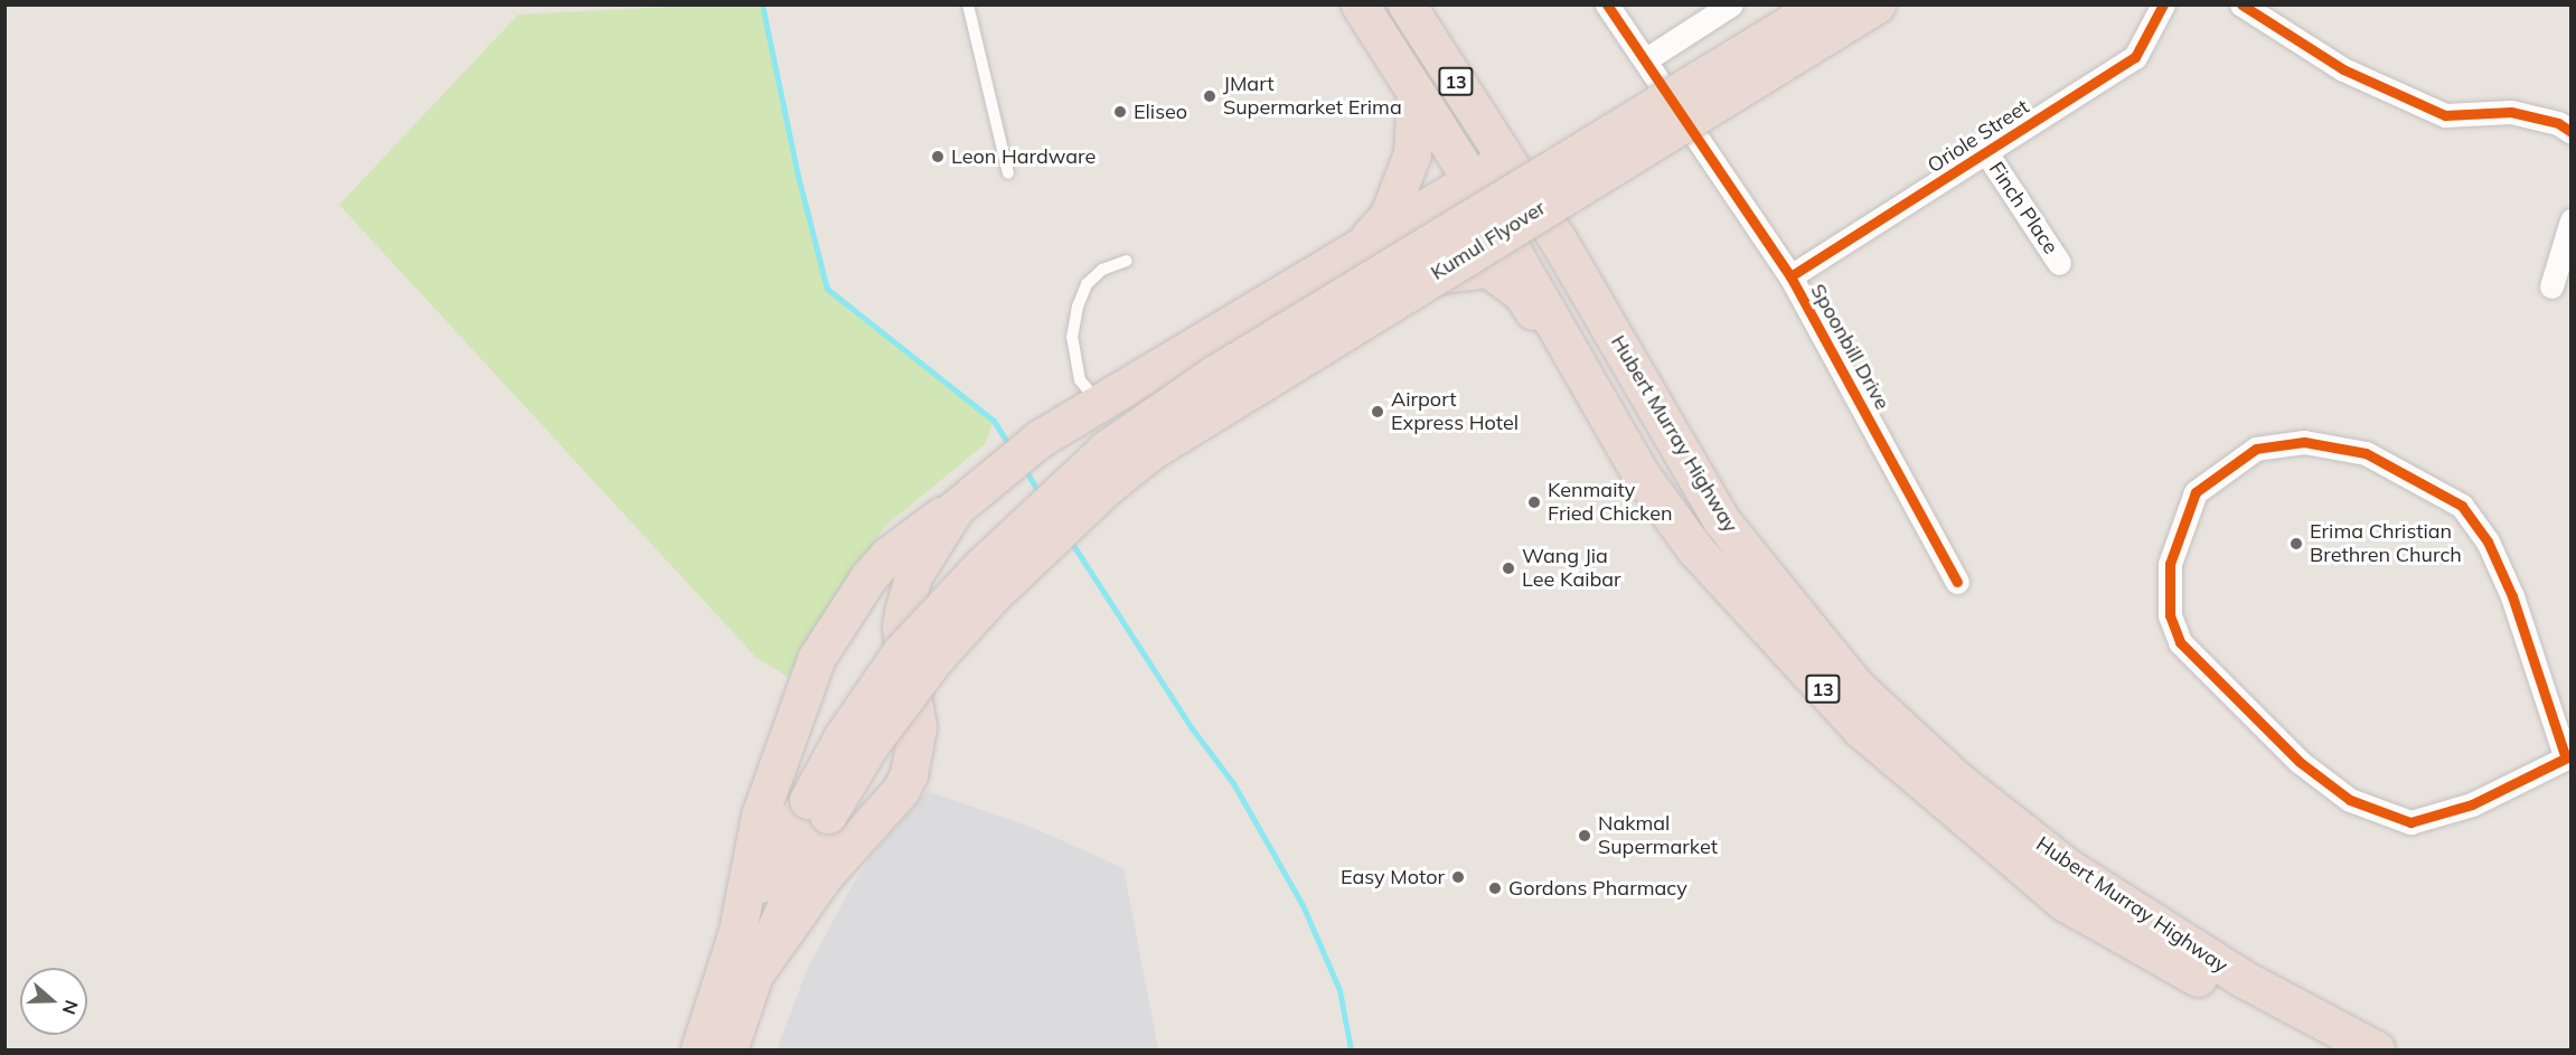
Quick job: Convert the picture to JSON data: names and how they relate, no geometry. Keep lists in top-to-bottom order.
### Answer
{
  "streets": {
    "highway": ["13", "Kumul Flyover", "Hubert Murray Highway"],
    "street": ["Oriole Street", "Finch Place", "Spoonbill Drive"]
  },
  "crossings": [
    ["Oriole Street", "Finch Place"],
    ["Oriole Street", "Spoonbill Drive"]
  ],
  "places": [
    "JMart Supermarket Erima",
    "Eliseo",
    "Leon Hardware",
    "Airport Express Hotel",
    "Kenmaity Fried Chicken",
    "Erima Christian Brethren Church",
    "Wang Jia Lee Kaibar",
    "Nakmal Supermarket",
    "Easy Motor",
    "Gordons Pharmacy"
  ],
  "north": "right"
}
